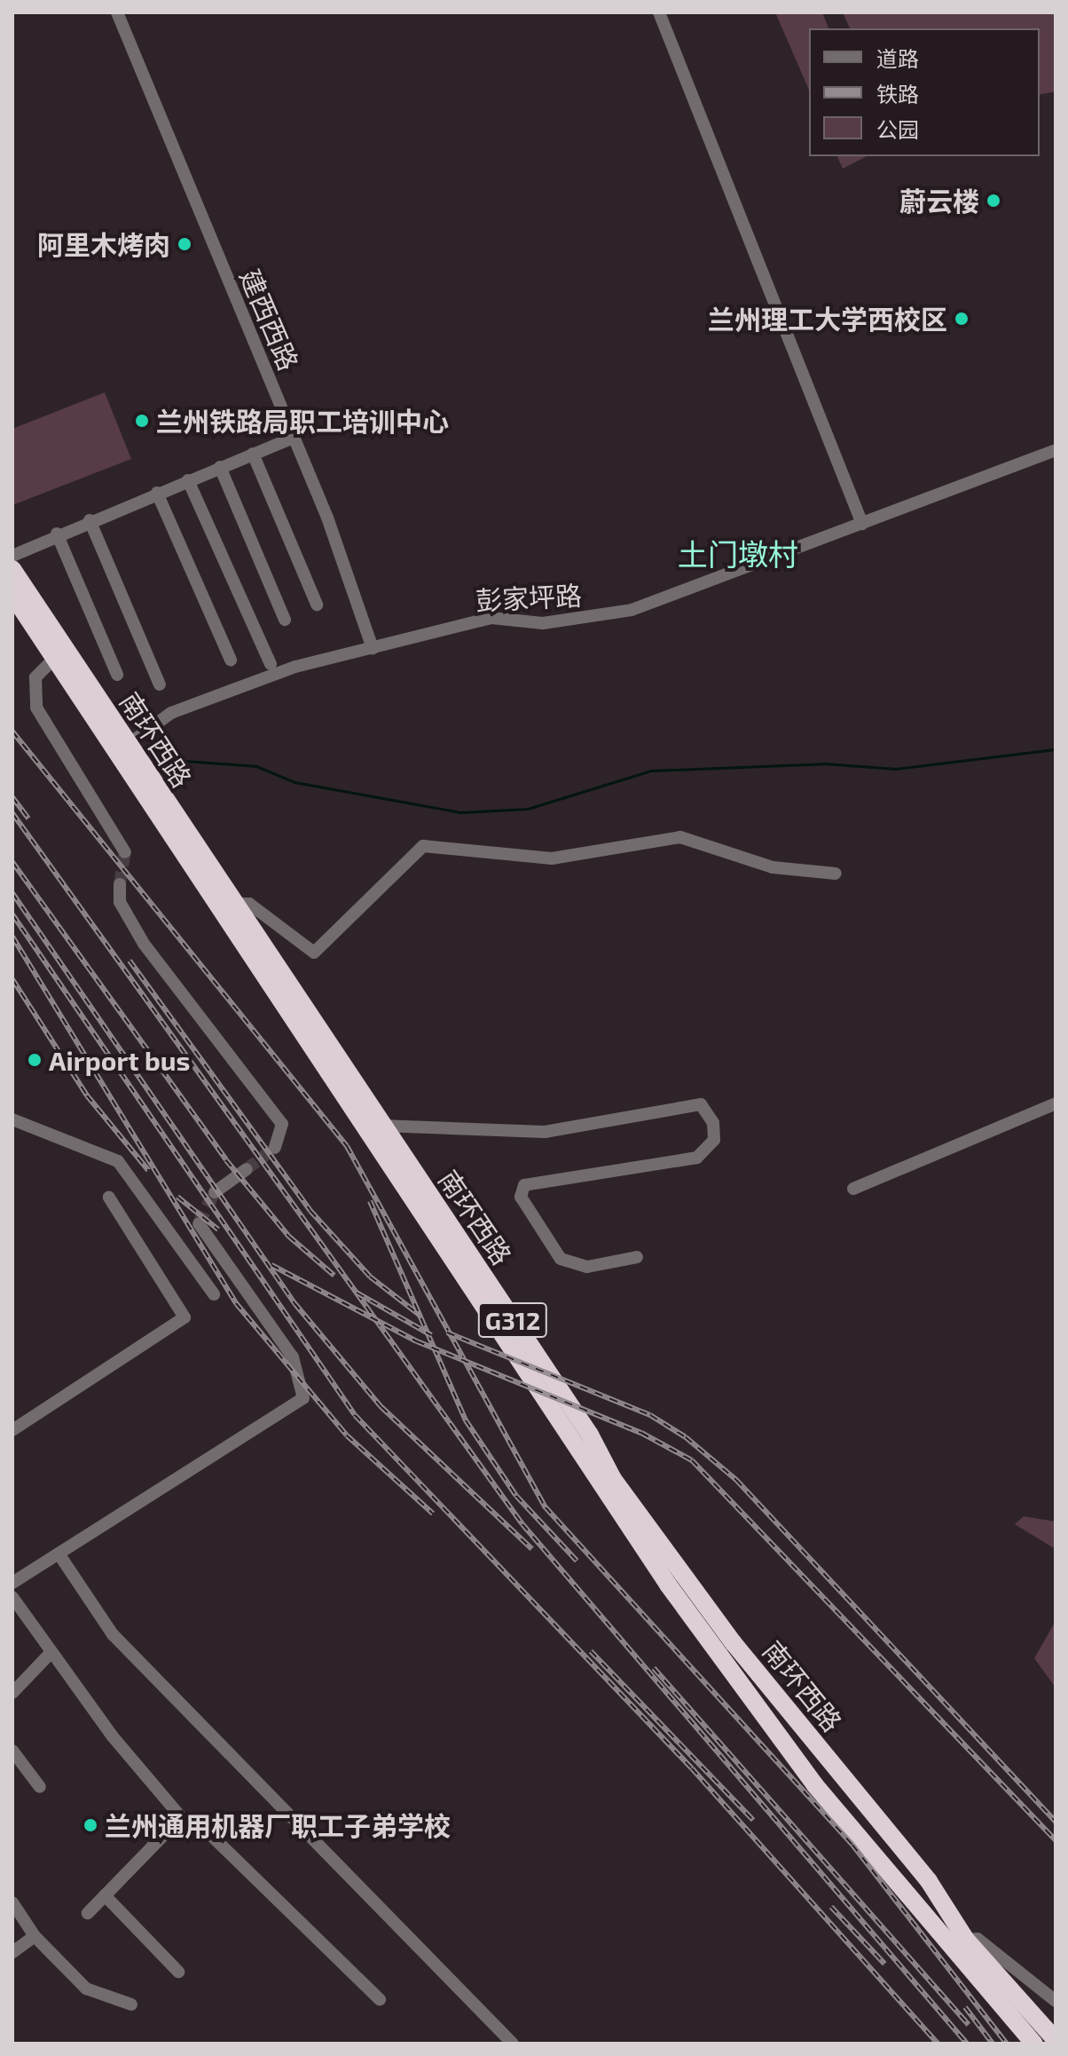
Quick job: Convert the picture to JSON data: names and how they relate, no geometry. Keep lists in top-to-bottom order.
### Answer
{
  "streets": {
    "highway": ["南环西路", "G312"],
    "street": ["建西西路", "彭家坪路"]
  },
  "crossings": [
    ["建西西路", "彭家坪路"],
    ["彭家坪路", "南环西路"]
  ],
  "districts": ["土门墩村"],
  "places": [
    "蔚云楼",
    "阿里木烤肉",
    "兰州理工大学西校区",
    "兰州铁路局职工培训中心",
    "Airport bus",
    "兰州通用机器厂职工子弟学校"
  ],
  "legend": ["道路", "铁路", "公园"]
}
